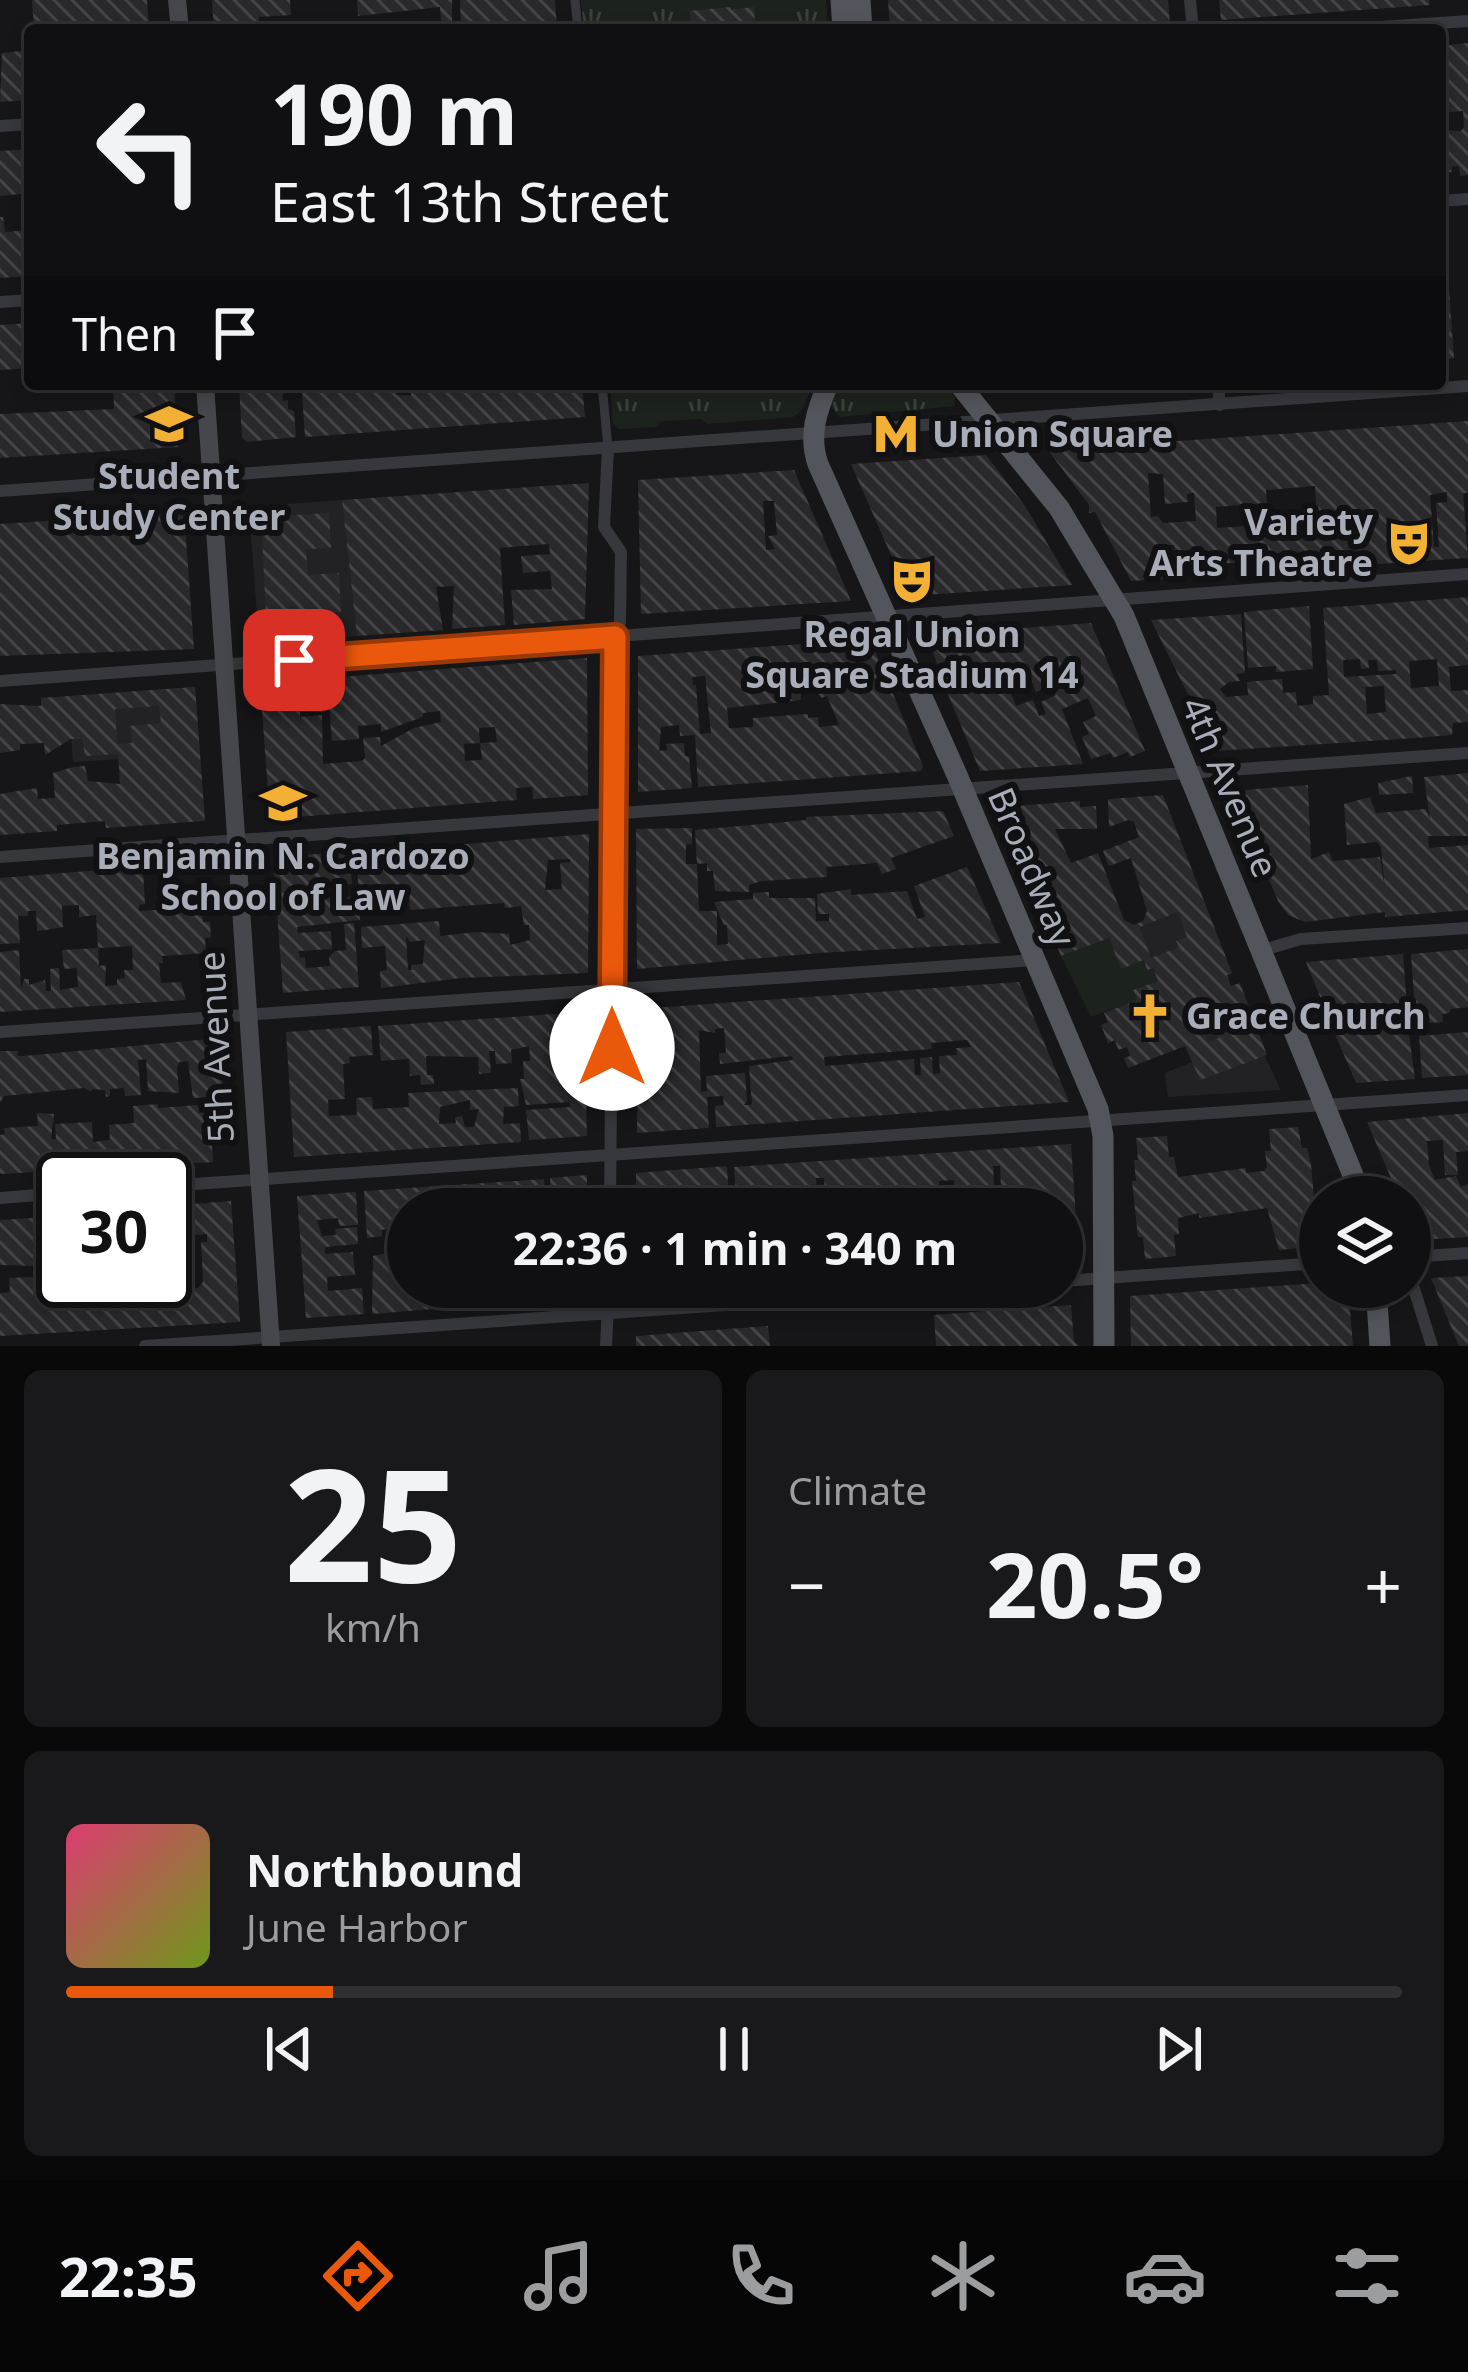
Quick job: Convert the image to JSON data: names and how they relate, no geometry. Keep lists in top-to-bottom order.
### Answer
{
  "streets": {
    "main road": ["4th Avenue", "Broadway", "5th Avenue"]
  },
  "places": {
    "school or university": ["Student Study Center", "Benjamin N. Cardozo School of Law"],
    "metro station": ["Union Square"],
    "theatre": ["Variety Arts Theatre", "Regal Union Square Stadium 14"],
    "church": ["Grace Church"]
  },
  "page": {
    "turn": ["190 m", "East 13th Street"],
    "then": "Then",
    "limit": "30",
    "trip": "22:36 · 1 min · 340 m",
    "tile": [
      ["25", "km/h"],
      "Climate"
    ],
    "heat": ["−", "20.5°", "+"],
    "song": ["Northbound", "June Harbor"],
    "tabs": "22:35"
  }
}
